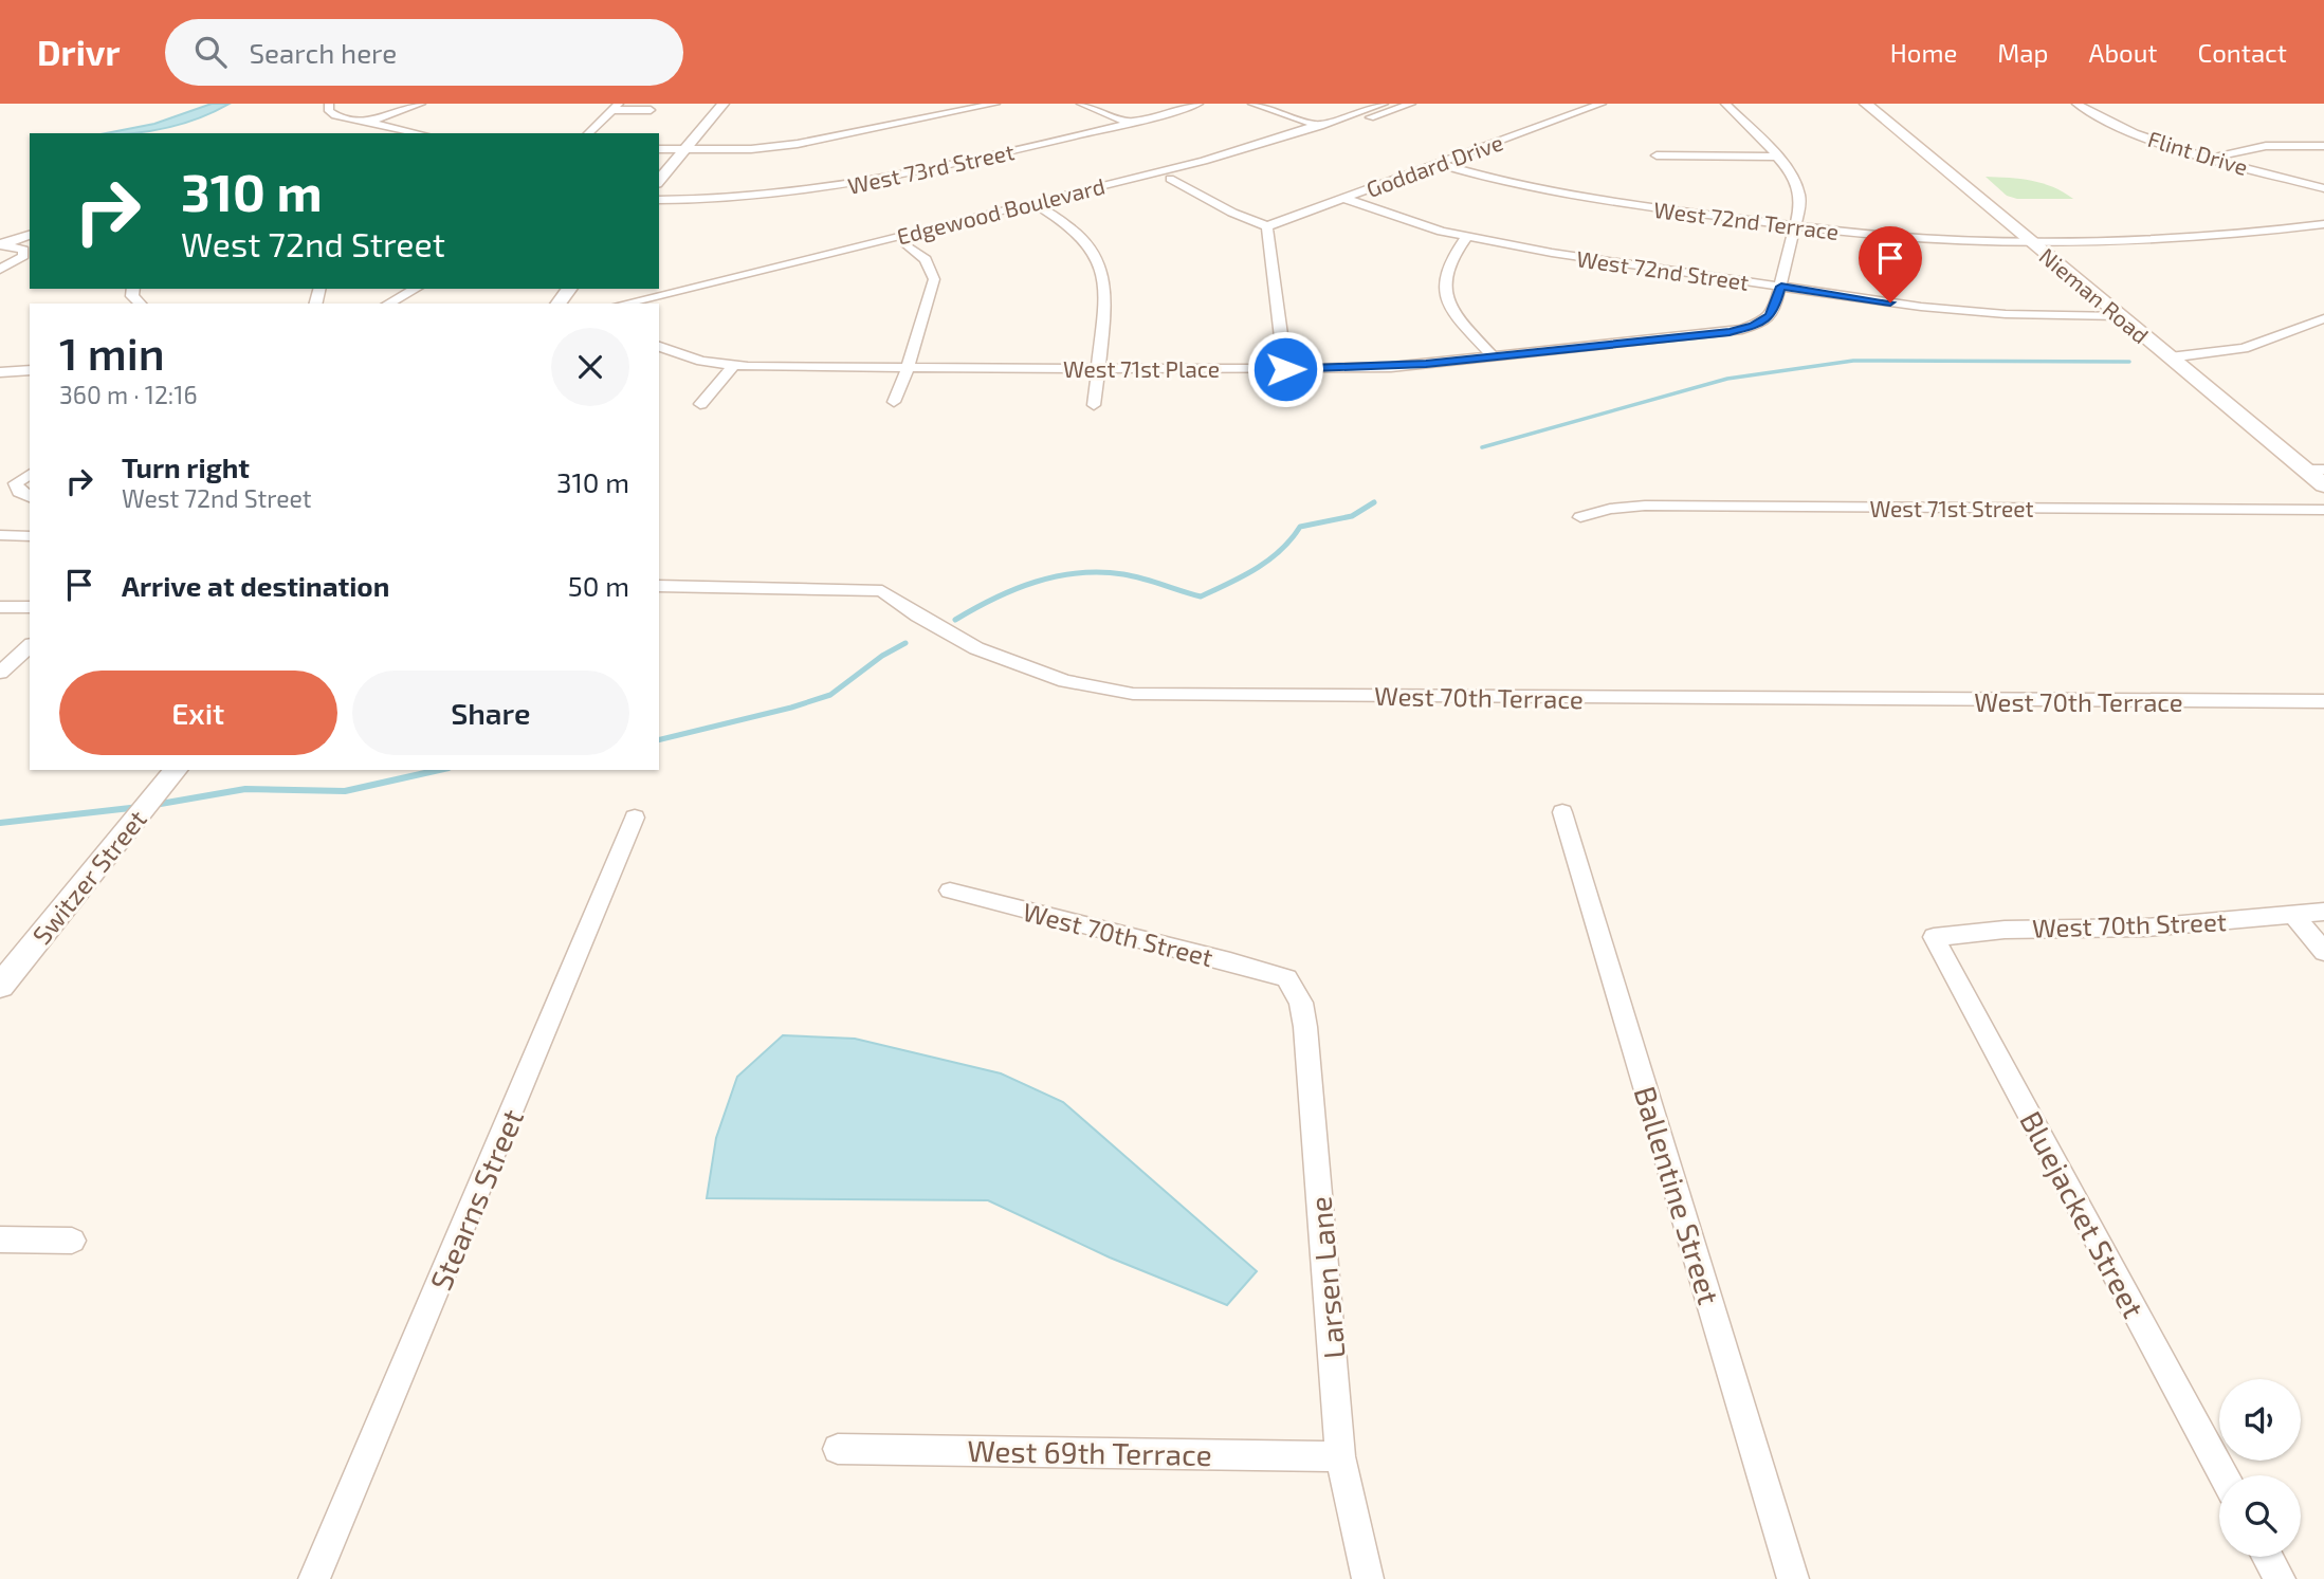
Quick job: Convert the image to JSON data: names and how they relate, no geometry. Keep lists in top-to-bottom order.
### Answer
{
  "streets": {
    "main road": ["Nieman Road"],
    "street": [
      "Flint Drive",
      "Goddard Drive",
      "West 73rd Street",
      "Edgewood Boulevard",
      "West 72nd Terrace",
      "West 72nd Street",
      "West 71st Place",
      "West 71st Street",
      "West 70th Terrace",
      "Switzer Street",
      "West 70th Street",
      "Ballentine Street",
      "Stearns Street",
      "Bluejacket Street",
      "Larsen Lane",
      "West 69th Terrace"
    ]
  },
  "crossings": [
    ["Goddard Drive", "West 72nd Terrace"],
    ["Goddard Drive", "West 72nd Street"],
    ["West 72nd Terrace", "Nieman Road"],
    ["West 72nd Terrace", "West 71st Place"],
    ["West 72nd Street", "Nieman Road"],
    ["West 72nd Street", "West 71st Place"],
    ["West 70th Street", "Bluejacket Street"],
    ["West 70th Street", "Larsen Lane"],
    ["Larsen Lane", "West 69th Terrace"]
  ],
  "page": {
    "header": "Drivr",
    "search": "Search here",
    "nav": [
      "Home",
      "Map",
      "About",
      "Contact"
    ],
    "turn": ["310 m", "West 72nd Street"],
    "heading": ["1 min", "360 m · 12:16"],
    "list": [
      {
        "name": "Turn right",
        "note": "West 72nd Street",
        "value": "310 m"
      },
      {
        "name": "Arrive at destination",
        "value": "50 m"
      }
    ],
    "buttons": ["Exit", "Share"]
  }
}
